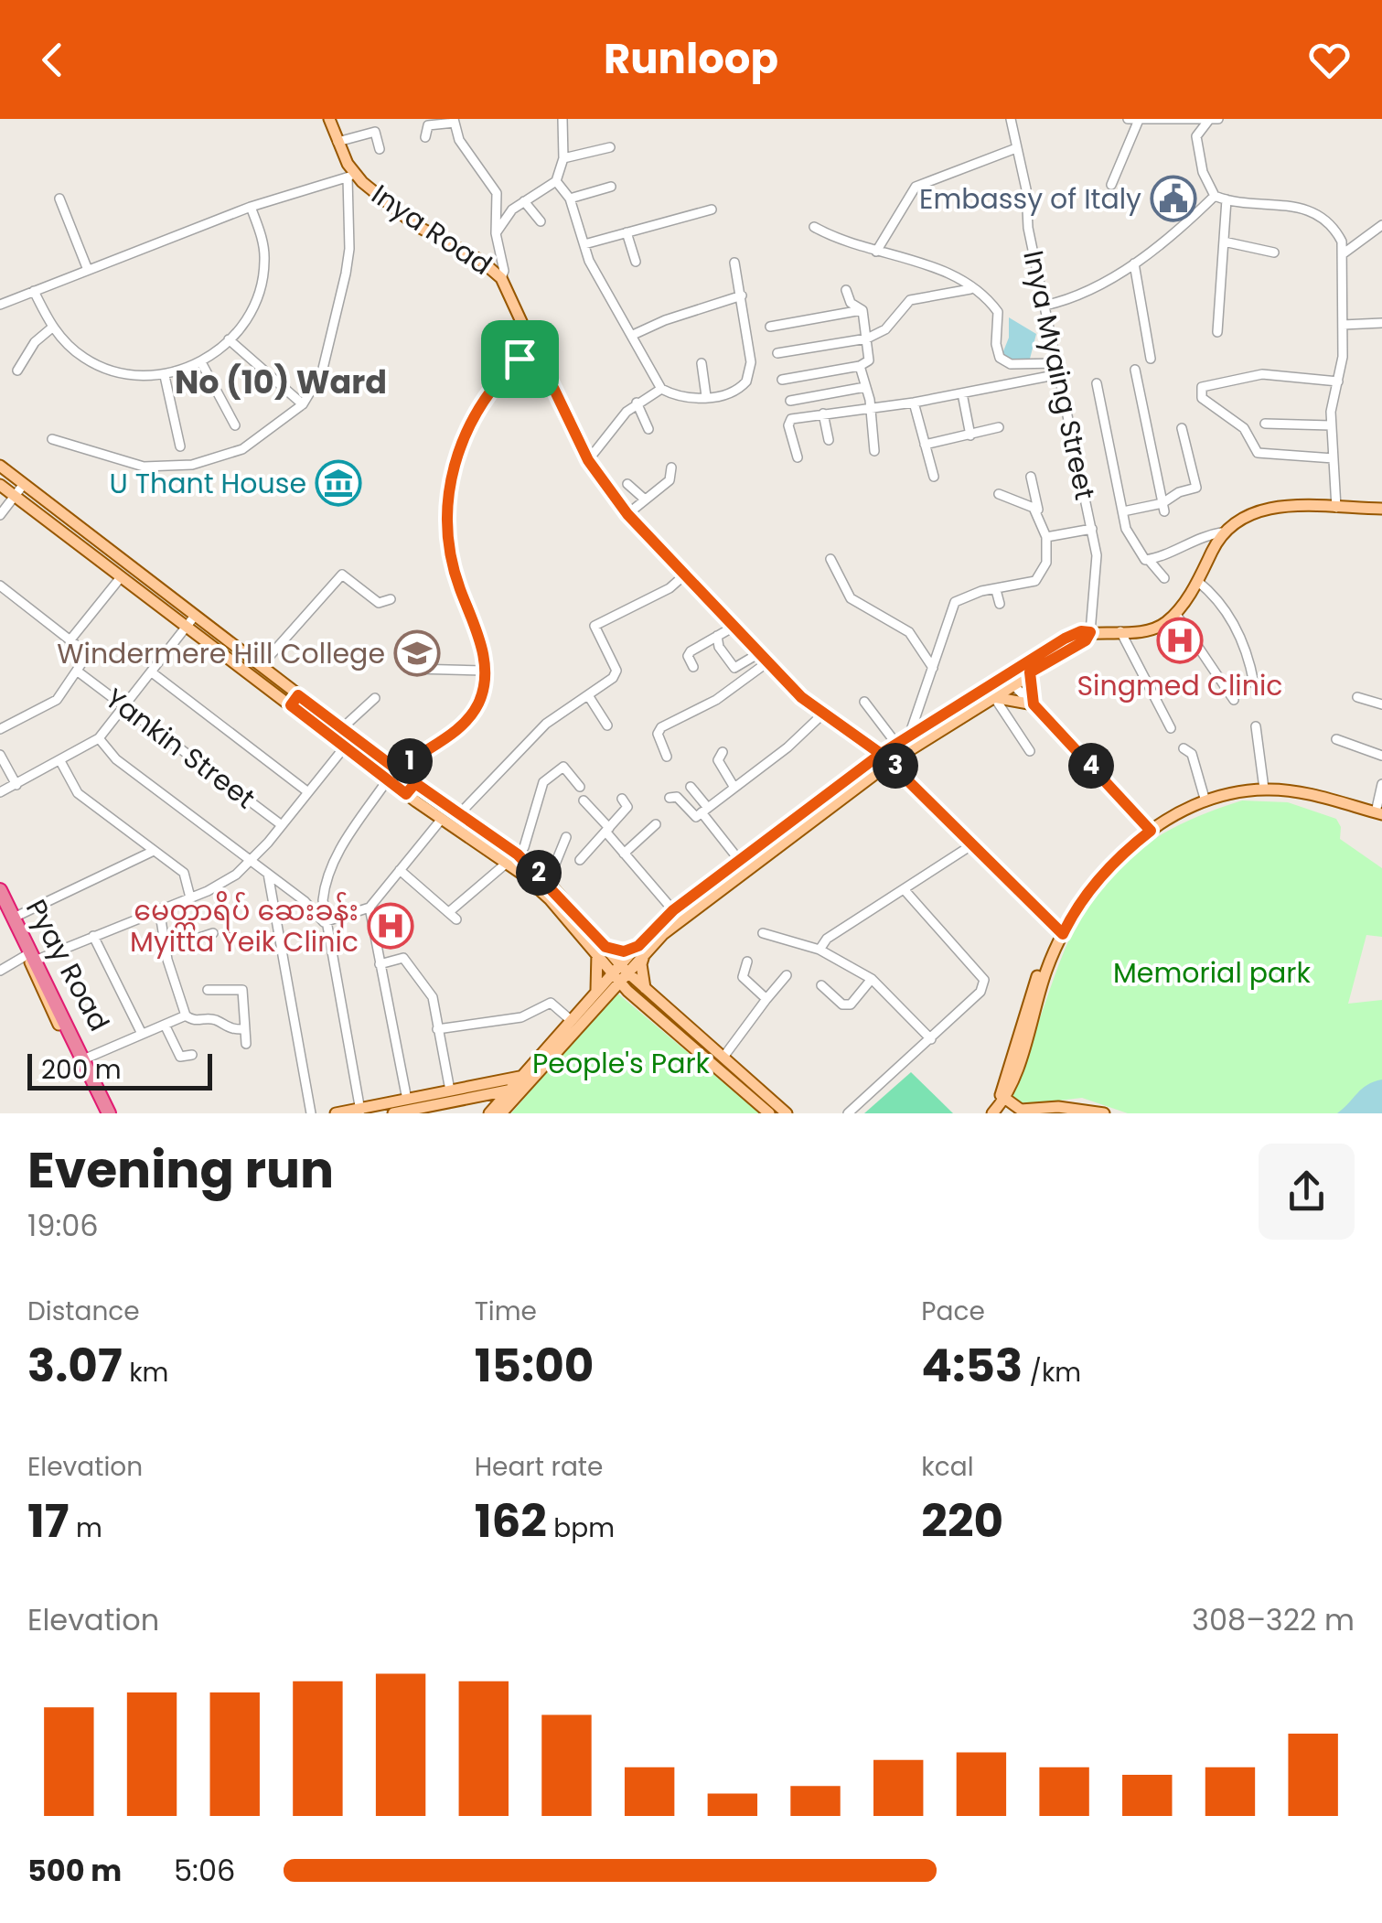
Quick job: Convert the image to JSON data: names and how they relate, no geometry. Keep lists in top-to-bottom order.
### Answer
{
  "streets": {
    "highway": ["Pyay Road"],
    "main road": ["Inya Road"],
    "street": ["Inya Myaing Street", "Yankin Street"]
  },
  "districts": ["No (10) Ward"],
  "parks": ["Memorial park", "People's Park"],
  "places": {
    "public building": ["Embassy of Italy"],
    "museum": ["U Thant House"],
    "hospital": ["Singmed Clinic", "မေတ္တာရိပ် ဆေးခန်း Myitta Yeik Clinic"],
    "school or university": ["Windermere Hill College"]
  },
  "scale_bar": "200 m",
  "page": {
    "header": "Runloop",
    "pins": [
      "1",
      "3",
      "4",
      "2"
    ],
    "scale": "200 m",
    "heading": ["Evening run", "19:06"],
    "stats": [
      ["Distance", "3.07 km"],
      ["Time", "15:00"],
      ["Pace", "4:53 /km"],
      ["Elevation", "17 m"],
      ["Heart rate", "162 bpm"],
      ["kcal", "220"]
    ],
    "chart": ["Elevation", "308–322 m"],
    "list": [
      {
        "name": "500 m",
        "note": "5:06"
      }
    ]
  }
}
